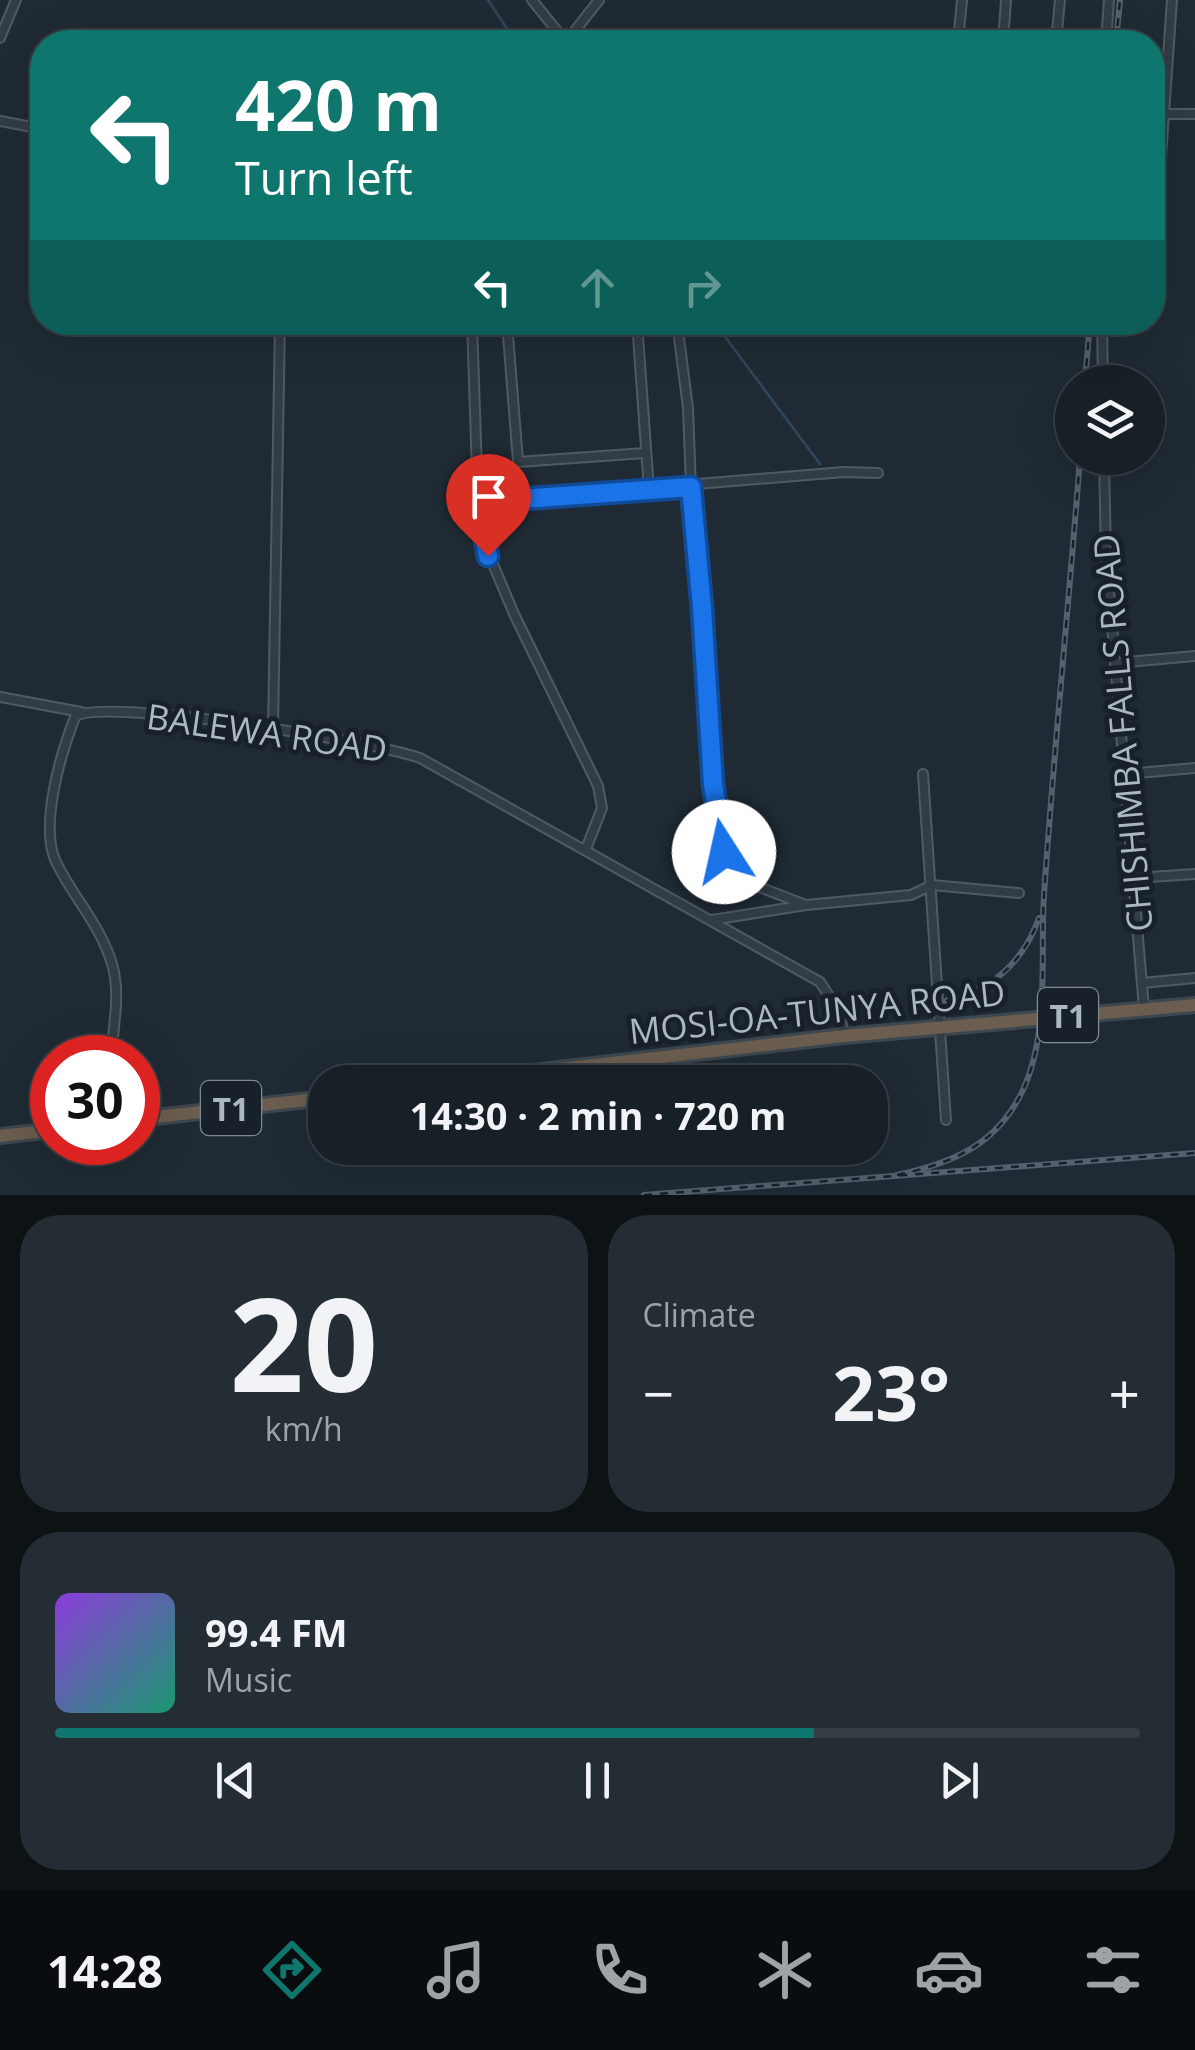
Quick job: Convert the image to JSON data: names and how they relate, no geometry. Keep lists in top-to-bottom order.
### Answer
{
  "streets": {
    "highway": ["MOSI-OA-TUNYA ROAD", "T1"],
    "street": ["BALEWA ROAD", "CHISHIMBA FALLS ROAD"]
  },
  "crossings": [
    ["BALEWA ROAD", "MOSI-OA-TUNYA ROAD"],
    ["CHISHIMBA FALLS ROAD", "MOSI-OA-TUNYA ROAD"]
  ],
  "page": {
    "turn": ["420 m", "Turn left"],
    "limit": "30",
    "trip": "14:30 · 2 min · 720 m",
    "tile": [
      ["20", "km/h"],
      "Climate"
    ],
    "heat": ["−", "23°", "+"],
    "song": ["99.4 FM", "Music"],
    "tabs": "14:28"
  }
}
